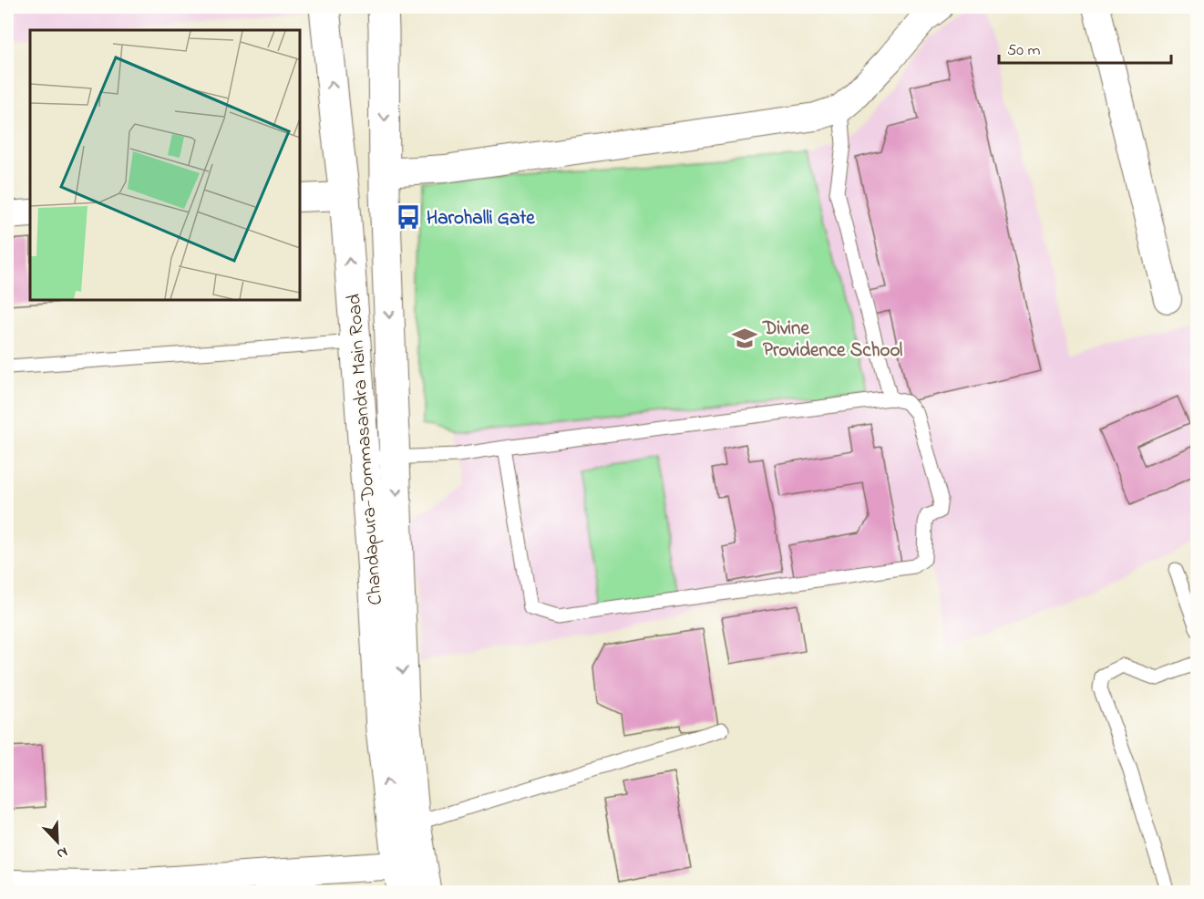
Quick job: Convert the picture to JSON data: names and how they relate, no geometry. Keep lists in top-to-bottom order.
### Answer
{
  "streets": {
    "main road": ["Chandapura-Dommasandra Main Road"]
  },
  "places": {
    "bus stop": ["Harohalli Gate"],
    "school or university": ["Divine Providence School"]
  },
  "scale_bar": "50 m",
  "north": "bottom right"
}
